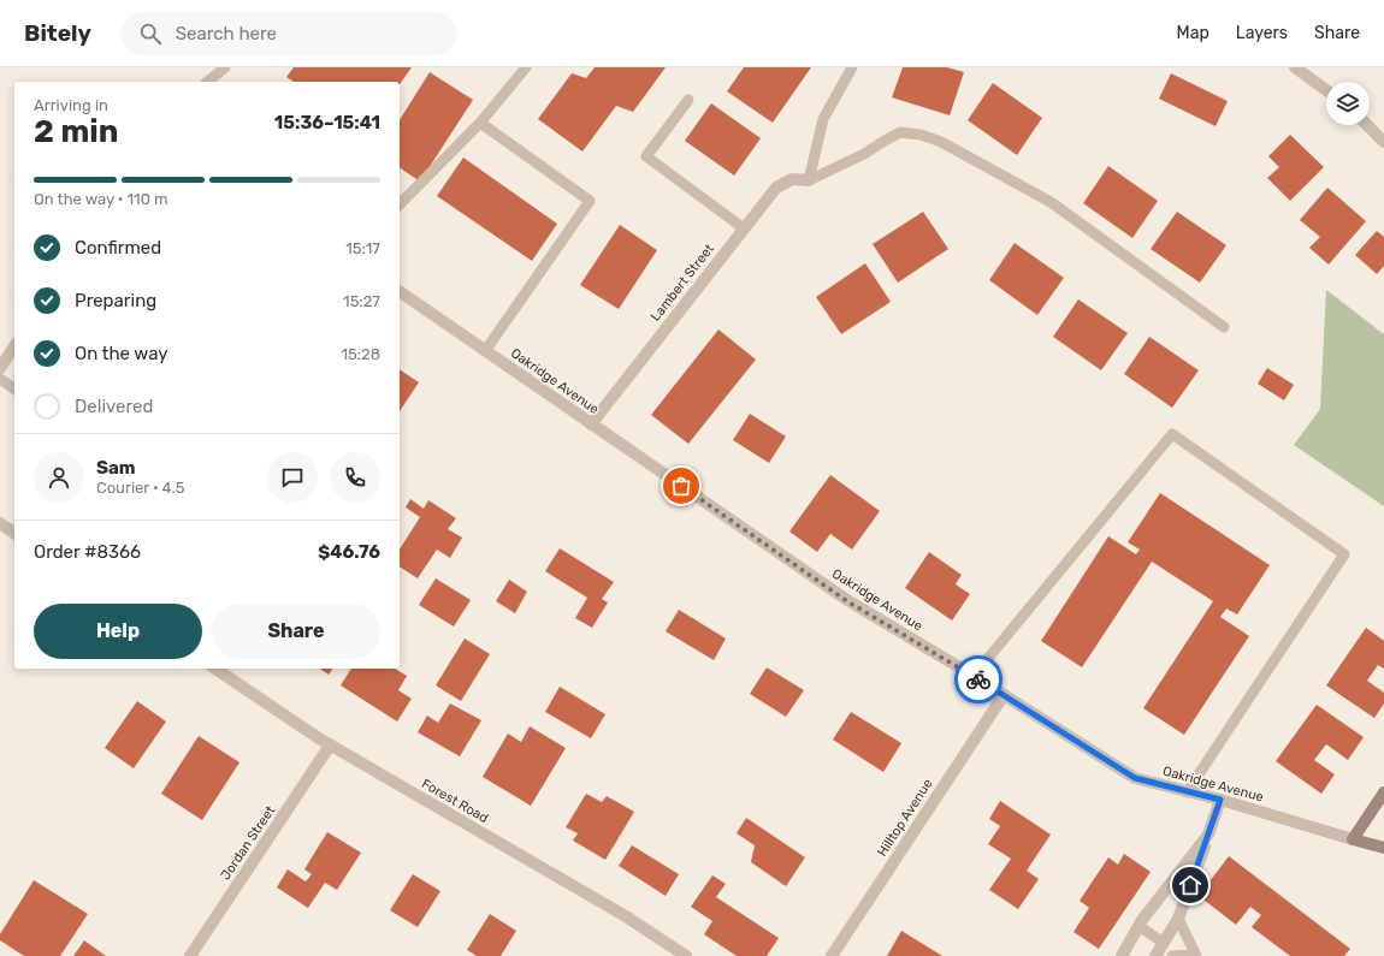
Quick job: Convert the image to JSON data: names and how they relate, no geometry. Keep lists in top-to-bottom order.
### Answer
{
  "streets": {
    "street": [
      "Lambert Street",
      "Oakridge Avenue",
      "Forest Road",
      "Hilltop Avenue",
      "Jordan Street"
    ]
  },
  "crossings": [
    ["Lambert Street", "Oakridge Avenue"],
    ["Oakridge Avenue", "Hilltop Avenue"],
    ["Forest Road", "Jordan Street"]
  ],
  "page": {
    "header": "Bitely",
    "search": "Search here",
    "nav": ["Map", "Layers", "Share"],
    "heading": ["2 min", "Arriving in", "15:36–15:41"],
    "panel": [
      "Sam",
      "Courier · 4.5",
      "Order #8366",
      "$46.76"
    ],
    "bar": "On the way · 110 m",
    "list": [
      ["Confirmed", "15:17"],
      ["Preparing", "15:27"],
      ["On the way", "15:28"],
      "Delivered"
    ],
    "buttons": ["Help", "Share"]
  }
}
